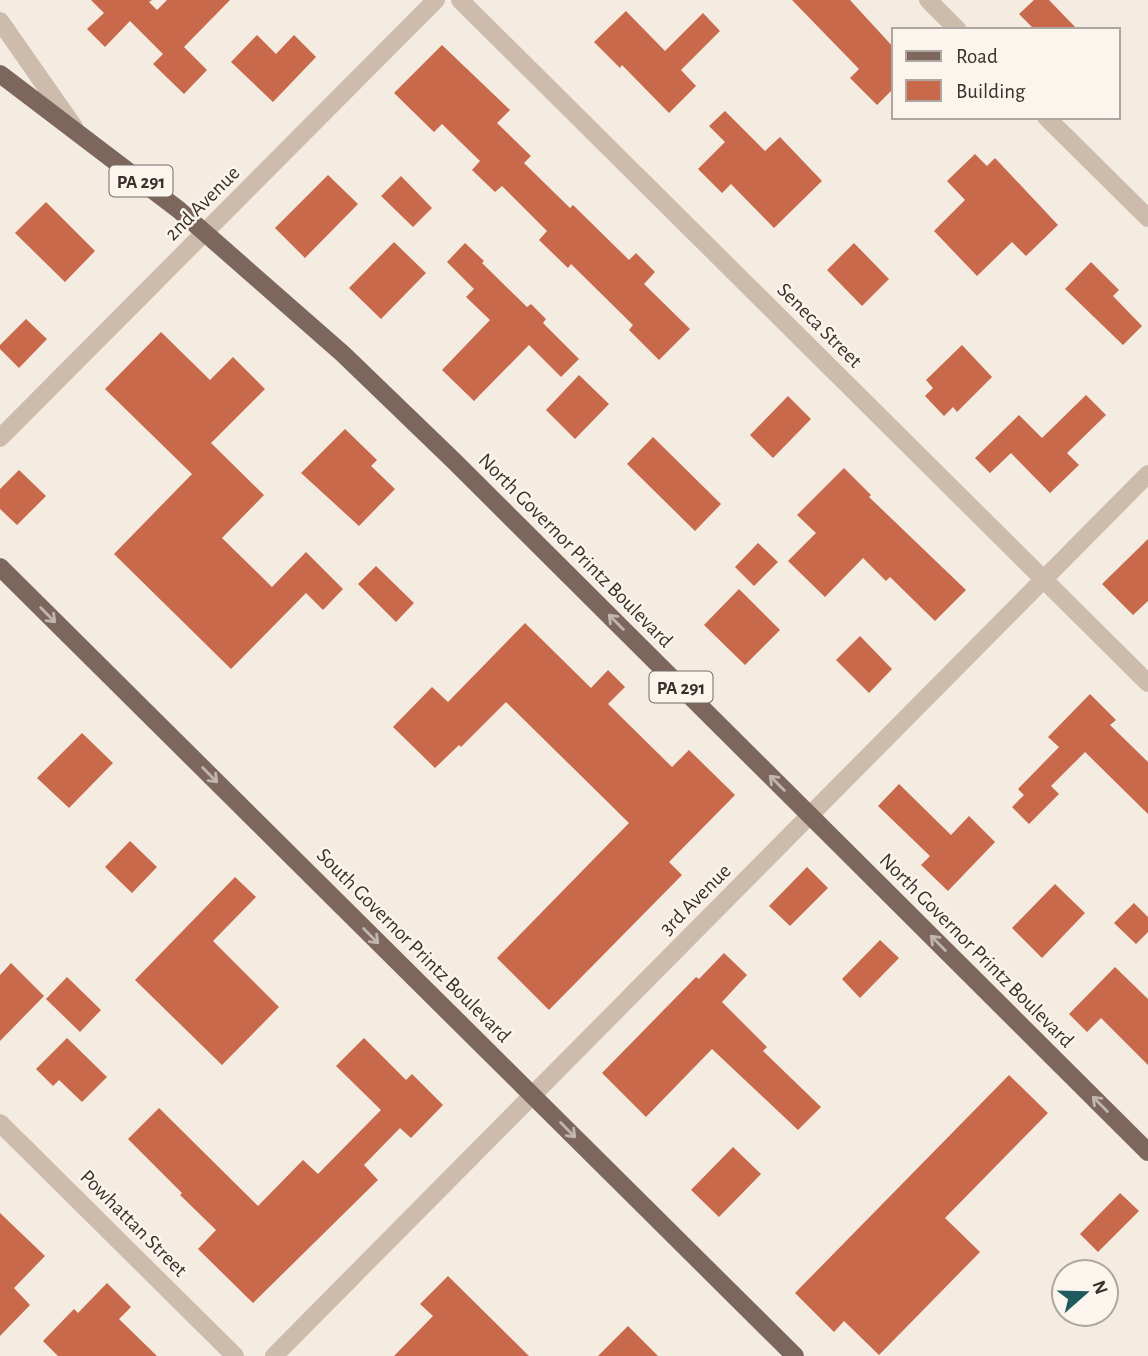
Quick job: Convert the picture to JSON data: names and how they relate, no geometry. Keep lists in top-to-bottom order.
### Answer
{
  "streets": {
    "main road": ["PA 291", "North Governor Printz Boulevard", "South Governor Printz Boulevard"],
    "street": [
      "2nd Avenue",
      "Seneca Street",
      "3rd Avenue",
      "Powhattan Street"
    ]
  },
  "crossings": [
    ["2nd Avenue", "North Governor Printz Boulevard"],
    ["Seneca Street", "3rd Avenue"],
    ["North Governor Printz Boulevard", "3rd Avenue"],
    ["3rd Avenue", "South Governor Printz Boulevard"]
  ],
  "one_way": ["North Governor Printz Boulevard", "South Governor Printz Boulevard"],
  "legend": ["Road", "Building"],
  "north": "right"
}
